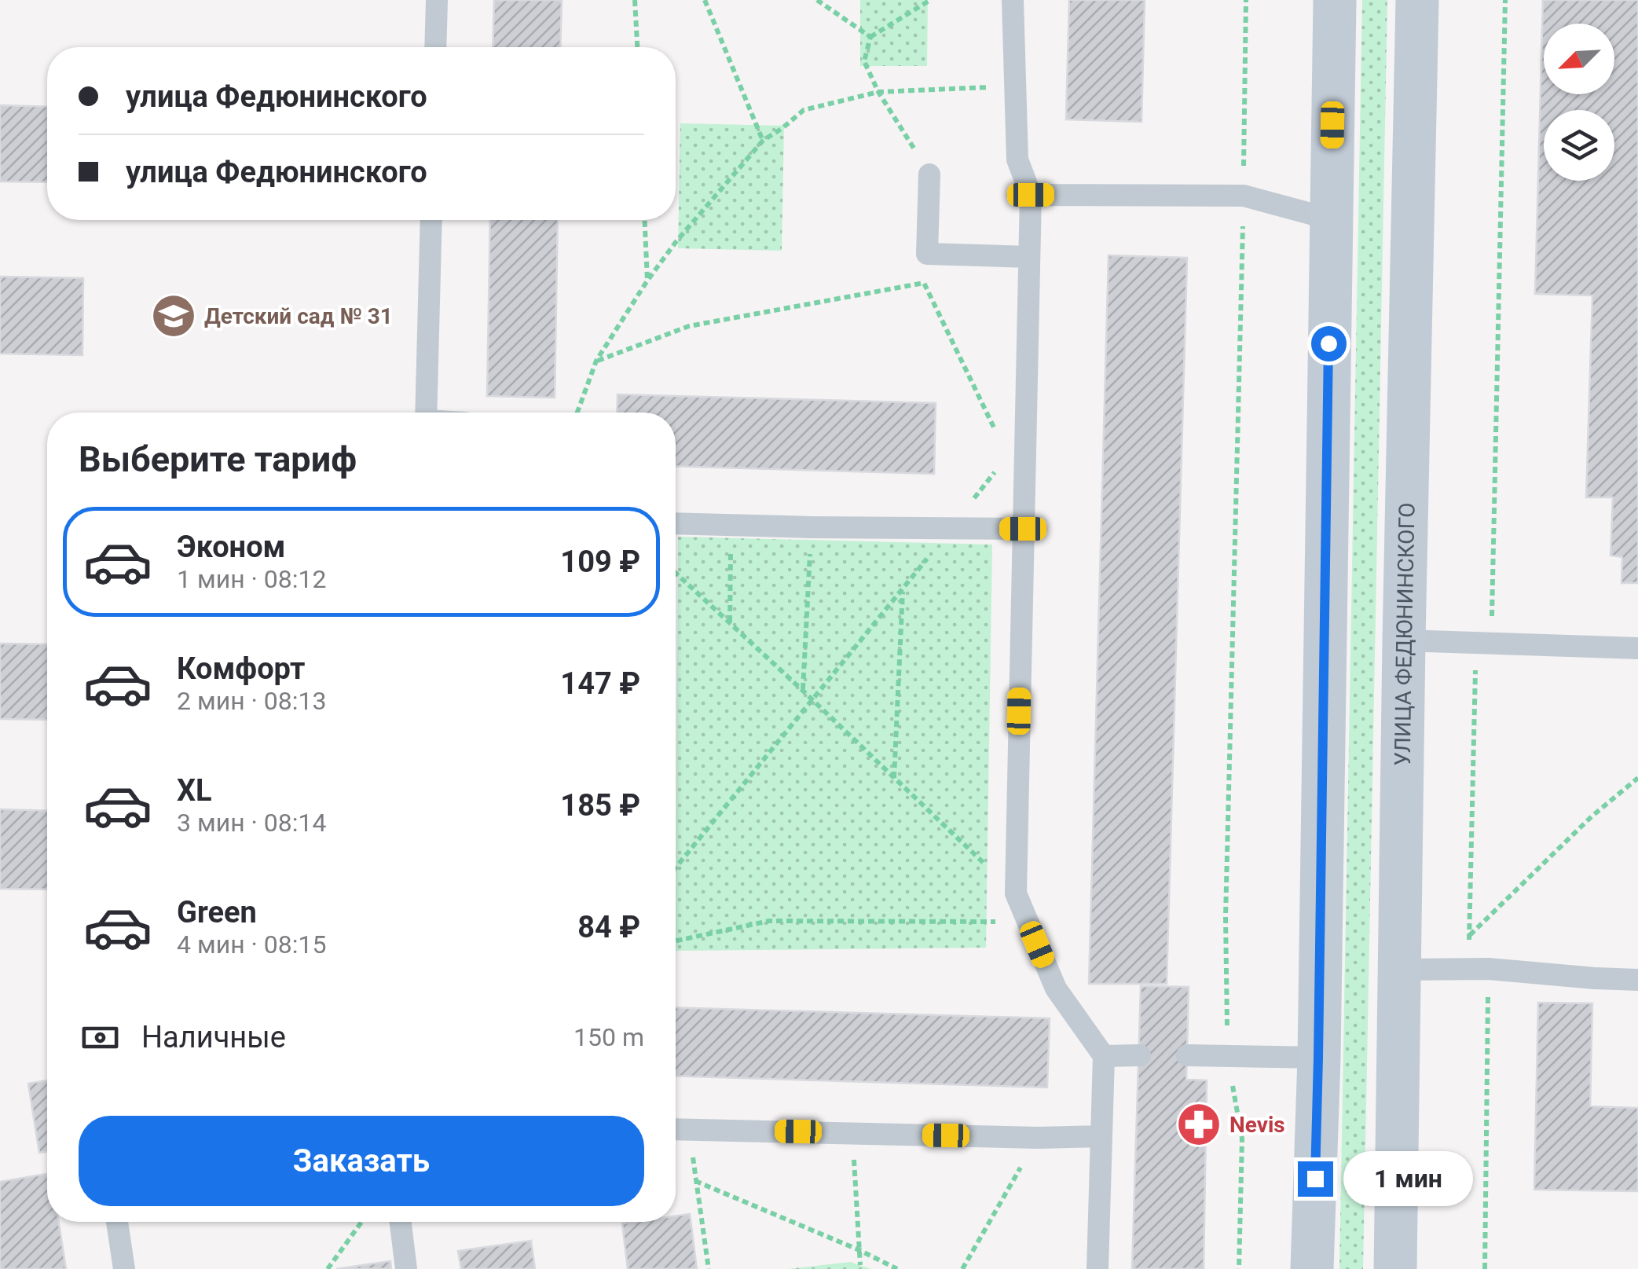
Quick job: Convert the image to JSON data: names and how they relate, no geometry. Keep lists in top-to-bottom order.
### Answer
{
  "streets": {
    "main road": ["УЛИЦА ФЕДЮНИНСКОГО"]
  },
  "places": {
    "school or university": ["Детский сад № 31"],
    "pharmacy": ["Nevis"]
  },
  "north": "bottom left",
  "page": {
    "banner": ["улица Федюнинского", "улица Федюнинского"],
    "heading": "Выберите тариф",
    "list": [
      {
        "name": "Эконом",
        "note": "1 мин · 08:12",
        "value": "109 ₽"
      },
      {
        "name": "Комфорт",
        "note": "2 мин · 08:13",
        "value": "147 ₽"
      },
      {
        "name": "XL",
        "note": "3 мин · 08:14",
        "value": "185 ₽"
      },
      {
        "name": "Green",
        "note": "4 мин · 08:15",
        "value": "84 ₽"
      }
    ],
    "pay": ["Наличные", "150 m"],
    "buttons": "Заказать",
    "bubble": "1 мин"
  }
}
